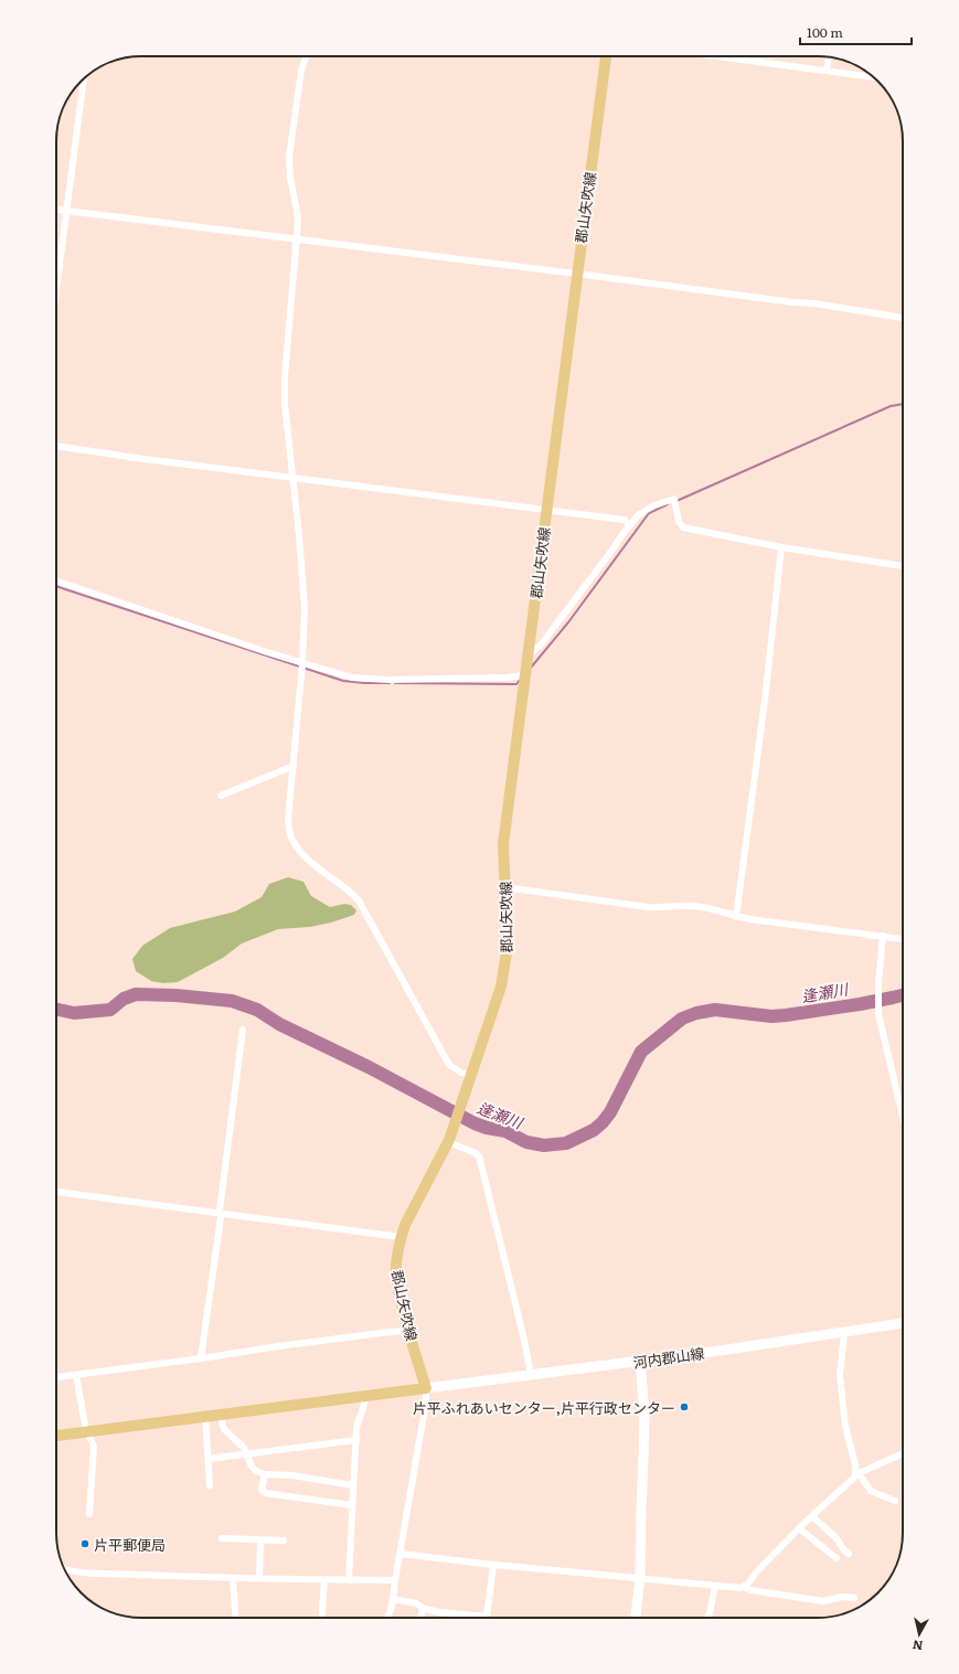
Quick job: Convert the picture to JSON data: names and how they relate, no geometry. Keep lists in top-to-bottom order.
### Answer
{
  "streets": {
    "main road": ["郡山矢吹線", "河内郡山線"]
  },
  "crossings": [
    ["郡山矢吹線", "河内郡山線"]
  ],
  "water": ["逢瀬川"],
  "places": ["片平ふれあいセンター,片平行政センター", "片平郵便局"],
  "scale_bar": "100 m",
  "north": "bottom"
}
